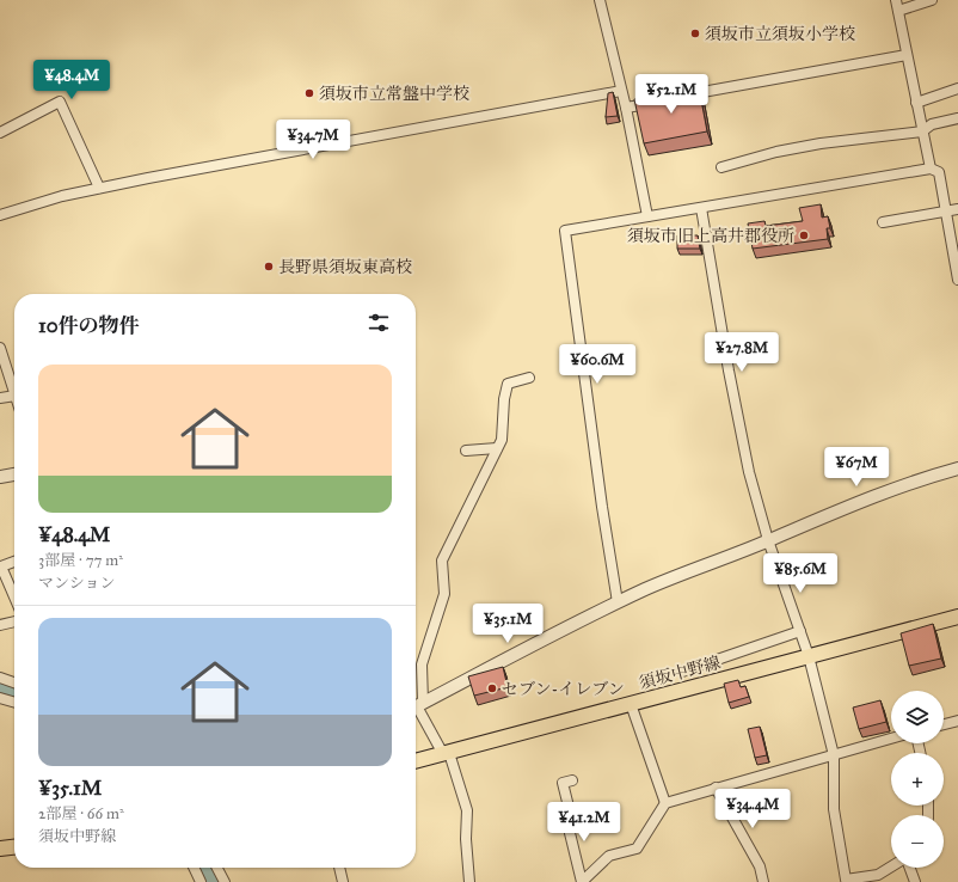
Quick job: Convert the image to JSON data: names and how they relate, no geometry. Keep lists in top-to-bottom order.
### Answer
{
  "streets": {
    "main road": ["須坂中野線"]
  },
  "places": [
    "須坂市立須坂小学校",
    "須坂市立常盤中学校",
    "須坂市旧上高井郡役所",
    "長野県須坂東高校",
    "セブン-イレブン"
  ],
  "page": {
    "price": [
      "¥48.4M",
      "¥52.1M",
      "¥34.7M",
      "¥27.8M",
      "¥60.6M",
      "¥67M",
      "¥85.6M",
      "¥35.1M",
      "¥34.4M",
      "¥41.2M"
    ],
    "heading": "10件の物件",
    "list": [
      {
        "name": "¥48.4M",
        "note": "3部屋 · 77 m² · マンション"
      },
      {
        "name": "¥35.1M",
        "note": "2部屋 · 66 m² · 須坂中野線"
      }
    ],
    "map_buttons": ["+", "−"]
  }
}
